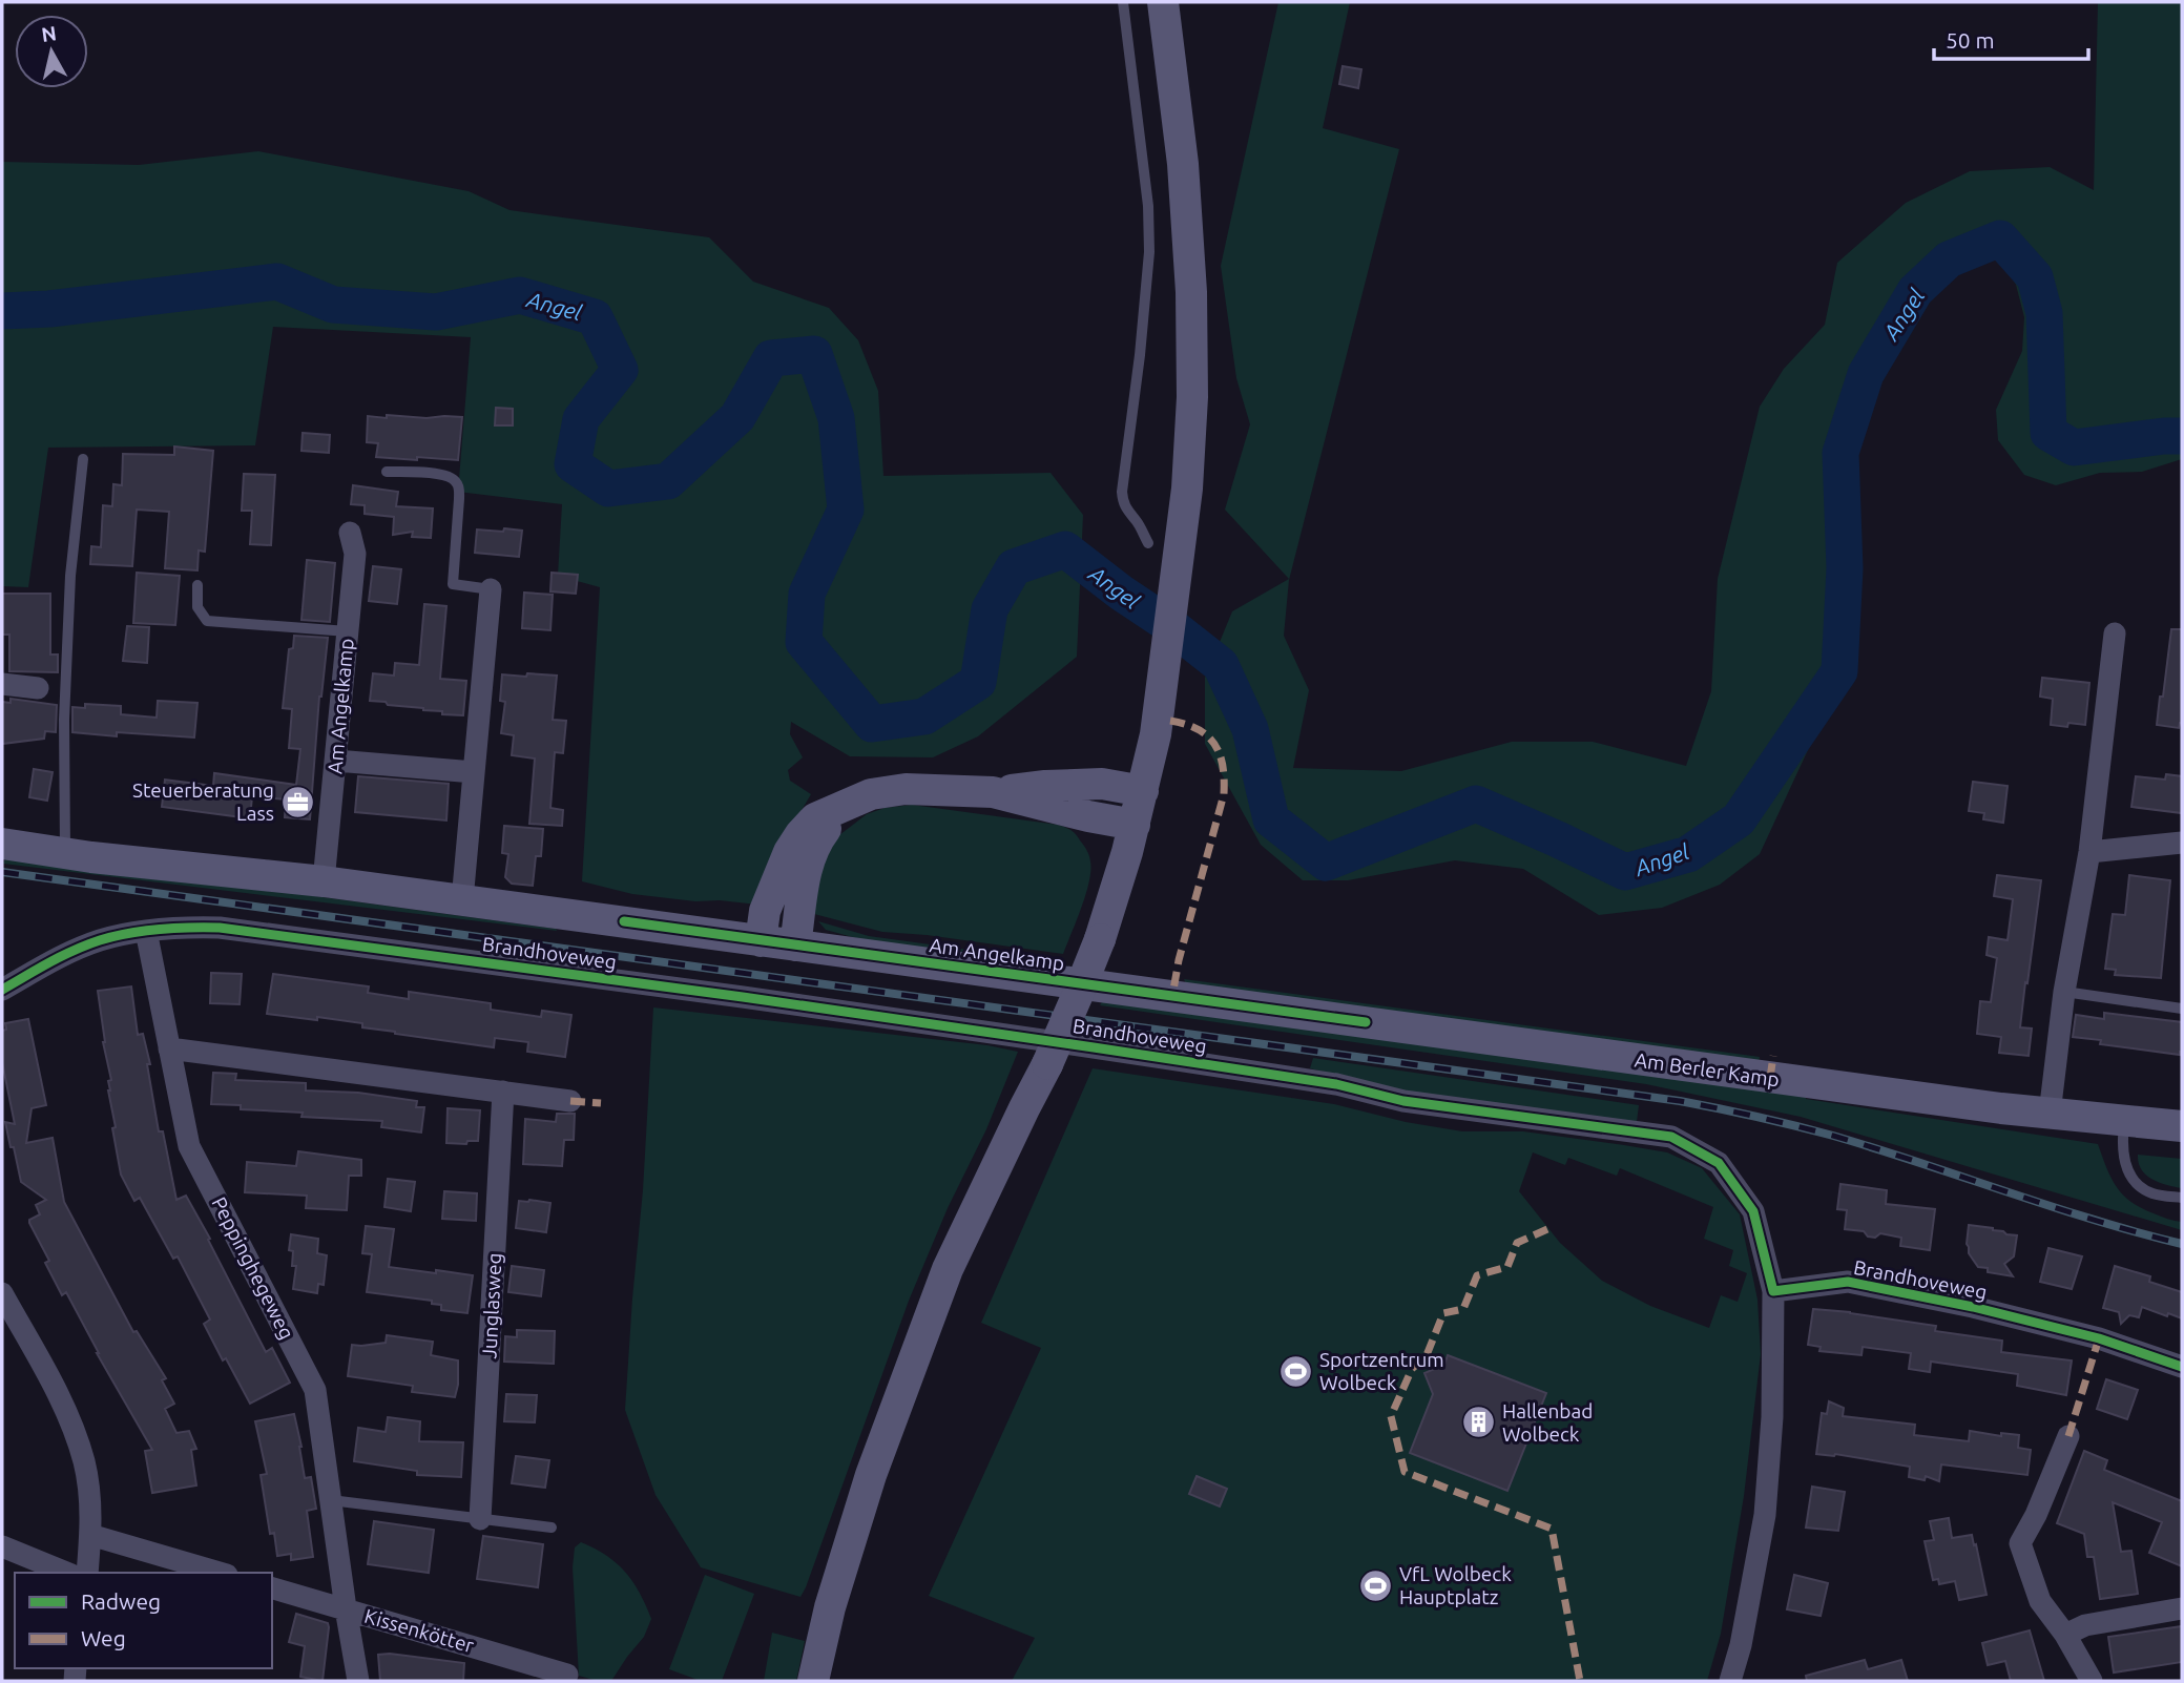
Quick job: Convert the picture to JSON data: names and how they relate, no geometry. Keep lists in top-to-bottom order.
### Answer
{
  "streets": {
    "main road": ["Am Angelkamp", "Am Berler Kamp"],
    "street": [
      "Brandhoveweg",
      "Peppinghegeweg",
      "Junglasweg",
      "Kissenkötter"
    ]
  },
  "crossings": [
    ["Am Angelkamp", "Am Berler Kamp"],
    ["Brandhoveweg", "Peppinghegeweg"],
    ["Peppinghegeweg", "Kissenkötter"]
  ],
  "water": ["Angel"],
  "places": {
    "office": ["Steuerberatung Lass"],
    "sports": ["Sportzentrum Wolbeck", "VfL Wolbeck Hauptplatz"],
    "building": ["Hallenbad Wolbeck"]
  },
  "legend": ["Radweg", "Weg"],
  "scale_bar": "50 m",
  "north": "top"
}
